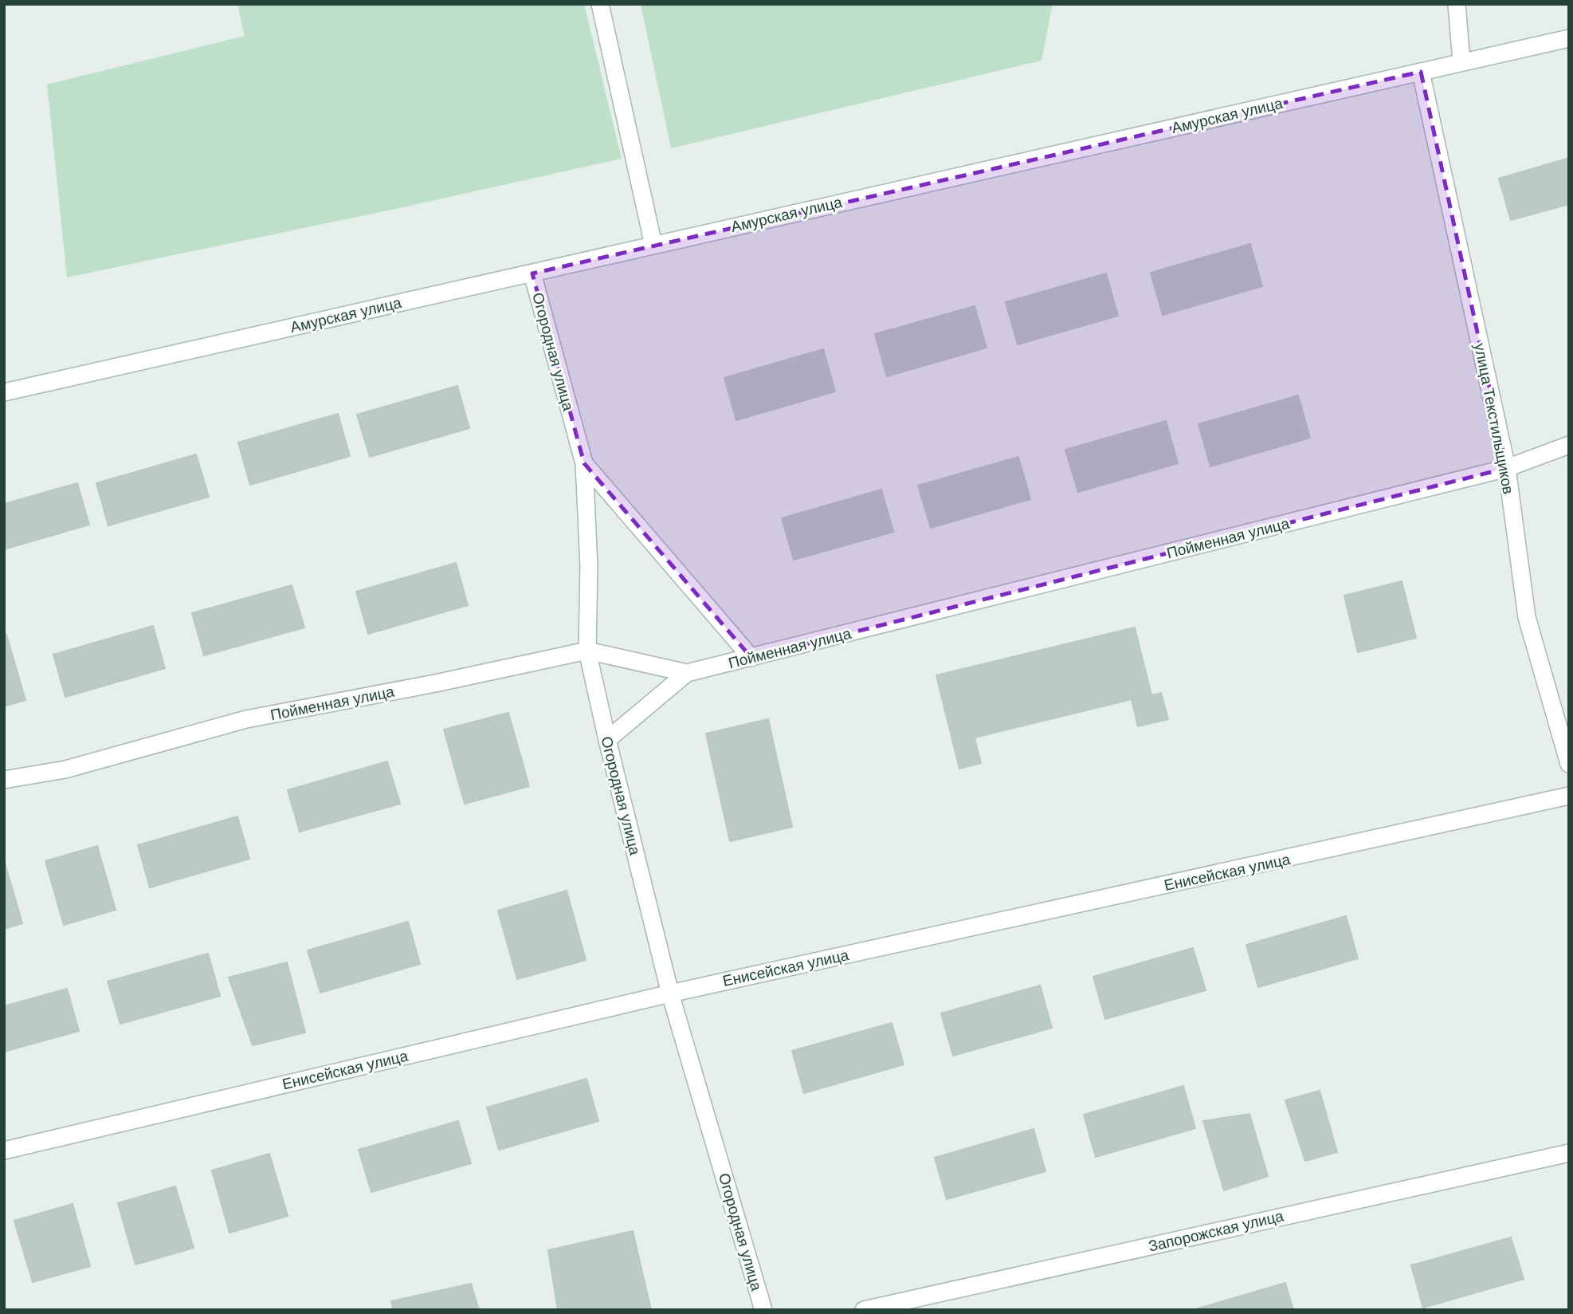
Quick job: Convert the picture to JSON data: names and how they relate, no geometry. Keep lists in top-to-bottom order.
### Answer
{
  "streets": {
    "street": [
      "Амурская улица",
      "Огородная улица",
      "улица Текстильщиков",
      "Пойменная улица",
      "Енисейская улица",
      "Запорожская улица"
    ]
  },
  "crossings": [
    ["Амурская улица", "Огородная улица"],
    ["Амурская улица", "улица Текстильщиков"],
    ["Огородная улица", "Пойменная улица"],
    ["Огородная улица", "Енисейская улица"],
    ["улица Текстильщиков", "Пойменная улица"]
  ]
}
